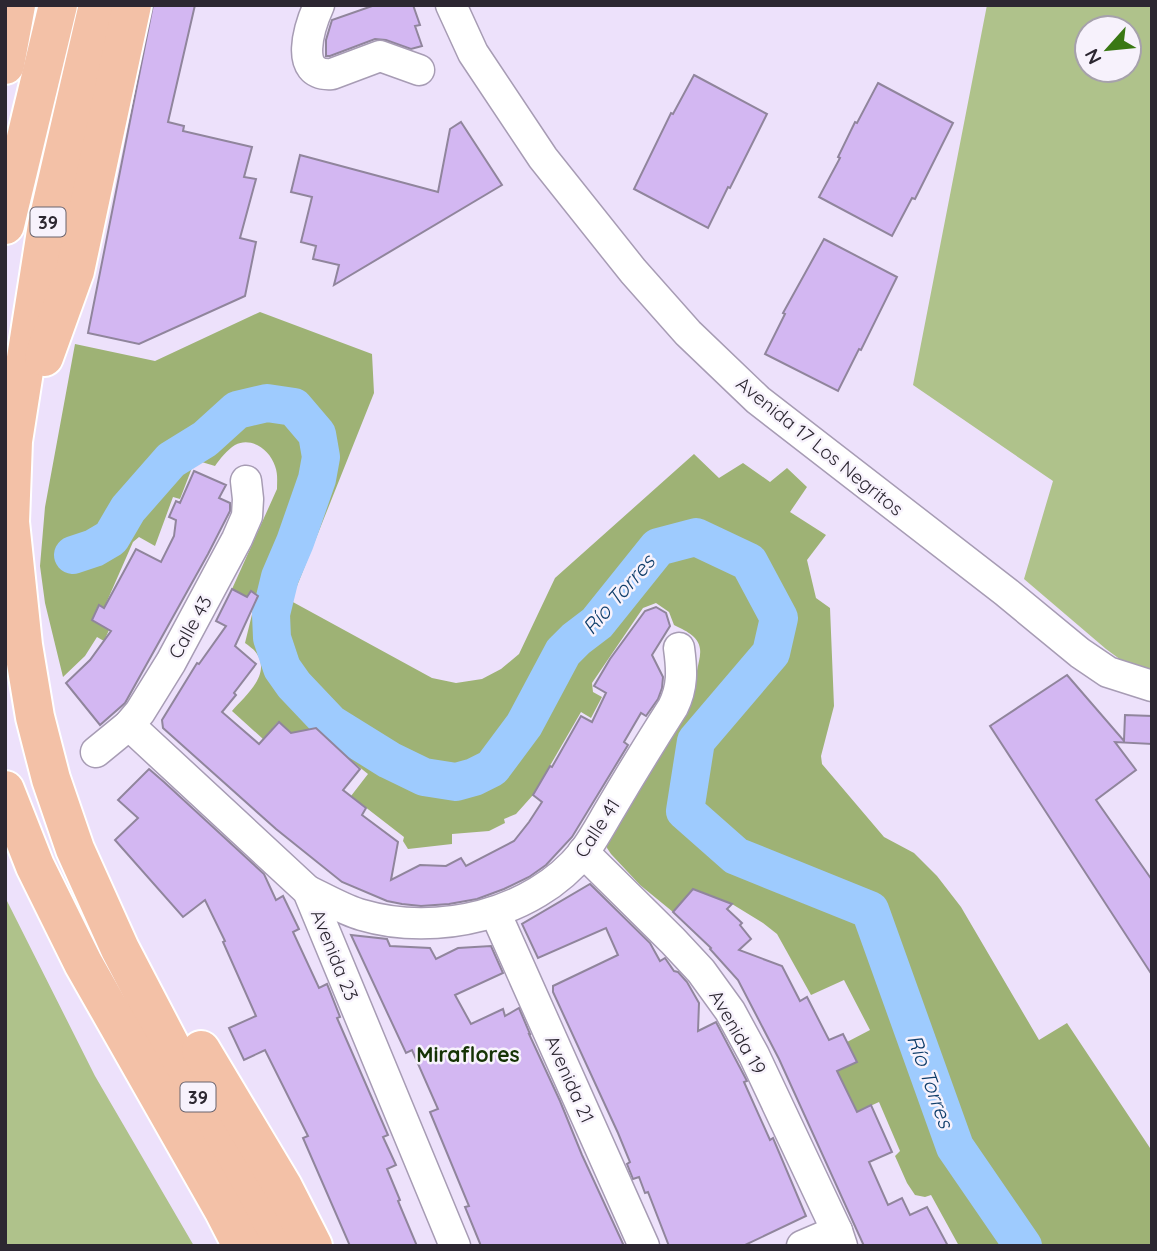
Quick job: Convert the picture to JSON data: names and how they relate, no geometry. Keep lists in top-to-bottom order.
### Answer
{
  "streets": {
    "highway": ["39"],
    "street": [
      "Avenida 17 Los Negritos",
      "Calle 43",
      "Calle 41",
      "Avenida 23",
      "Avenida 19",
      "Avenida 21"
    ]
  },
  "crossings": [
    ["Calle 43", "Avenida 23"],
    ["Calle 41", "Avenida 23"],
    ["Calle 41", "Avenida 19"],
    ["Calle 41", "Avenida 21"]
  ],
  "districts": ["Miraflores"],
  "water": ["Río Torres"],
  "north": "bottom left"
}
